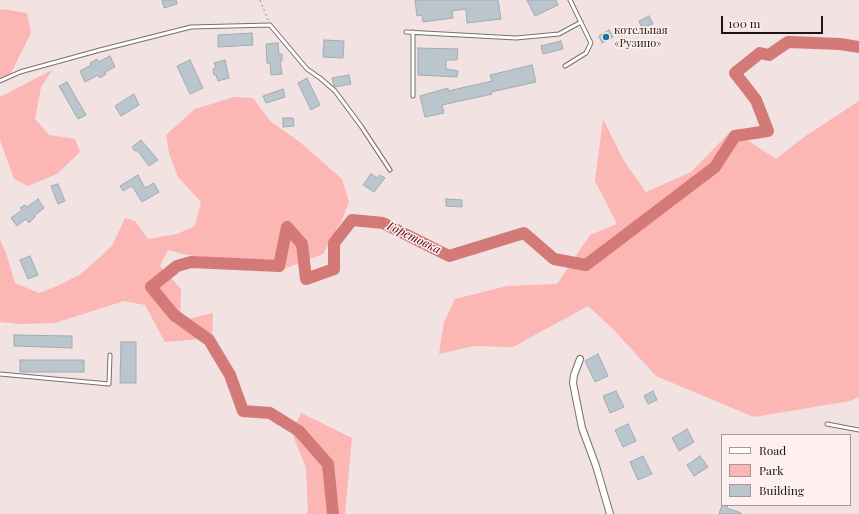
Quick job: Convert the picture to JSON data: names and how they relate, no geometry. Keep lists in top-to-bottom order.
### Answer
{
  "water": ["Горетовка"],
  "places": ["котельная «Рузино»"],
  "legend": ["Road", "Park", "Building"],
  "scale_bar": "100 m"
}
